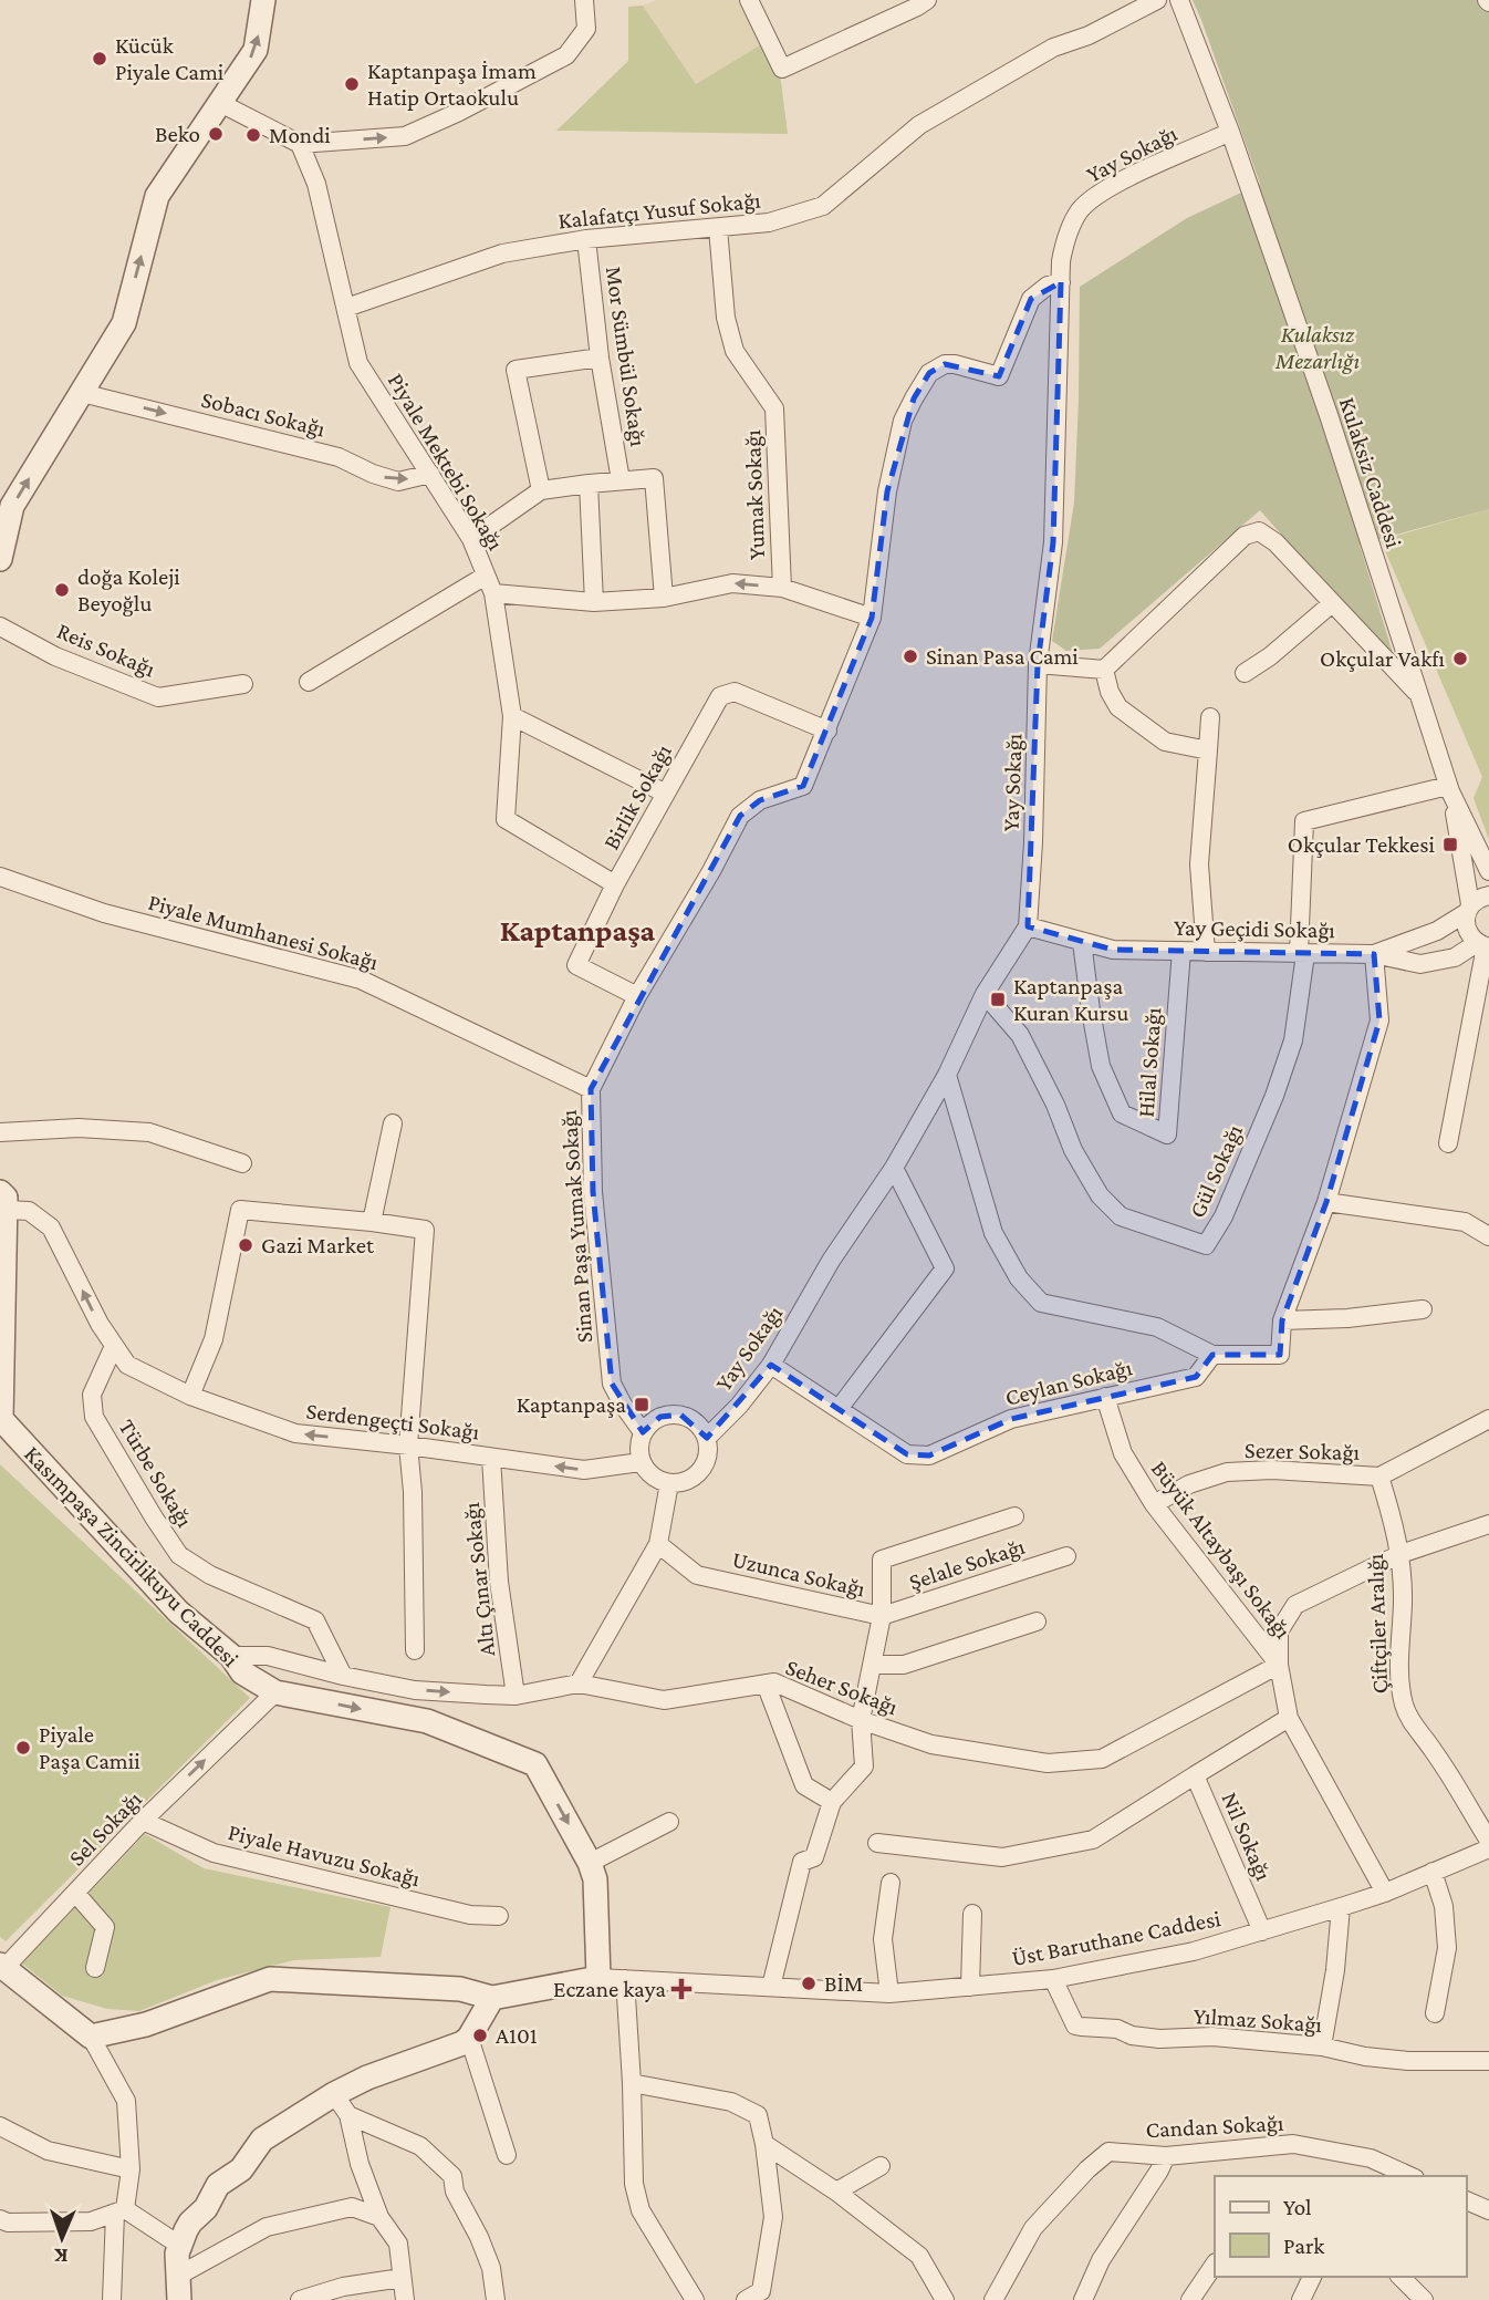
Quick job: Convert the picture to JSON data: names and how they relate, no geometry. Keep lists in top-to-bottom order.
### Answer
{
  "streets": {
    "street": [
      "Yay Sokağı",
      "Kalafatçı Yusuf Sokağı",
      "Mor Sümbül Sokağı",
      "Sobacı Sokağı",
      "Piyale Mektebi Sokağı",
      "Kulaksiz Caddesi",
      "Yumak Sokağı",
      "Reis Sokağı",
      "Birlik Sokağı",
      "Yay Geçidi Sokağı",
      "Piyale Mumhanesi Sokağı",
      "Hilal Sokağı",
      "Gül Sokağı",
      "Sinan Paşa Yumak Sokağı",
      "Ceylan Sokağı",
      "Serdengeçti Sokağı",
      "Sezer Sokağı",
      "Türbe Sokağı",
      "Büyük Altaybaşı Sokağı",
      "Kasımpaşa Zincirlikuyu Caddesi",
      "Şelale Sokağı",
      "Uzunca Sokağı",
      "Altı Çınar Sokağı",
      "Çiftçiler Aralığı",
      "Seher Sokağı",
      "Sel Sokağı",
      "Nil Sokağı",
      "Piyale Havuzu Sokağı",
      "Üst Baruthane Caddesi",
      "Yılmaz Sokağı",
      "Candan Sokağı"
    ]
  },
  "crossings": [
    ["Yay Sokağı", "Kulaksiz Caddesi"],
    ["Yay Sokağı", "Yay Geçidi Sokağı"],
    ["Yay Sokağı", "Gül Sokağı"],
    ["Yay Sokağı", "Sinan Paşa Yumak Sokağı"],
    ["Yay Sokağı", "Ceylan Sokağı"],
    ["Yay Sokağı", "Serdengeçti Sokağı"],
    ["Kalafatçı Yusuf Sokağı", "Mor Sümbül Sokağı"],
    ["Kalafatçı Yusuf Sokağı", "Piyale Mektebi Sokağı"],
    ["Kalafatçı Yusuf Sokağı", "Yumak Sokağı"],
    ["Sobacı Sokağı", "Piyale Mektebi Sokağı"],
    ["Piyale Mektebi Sokağı", "Birlik Sokağı"],
    ["Birlik Sokağı", "Sinan Paşa Yumak Sokağı"],
    ["Yay Geçidi Sokağı", "Hilal Sokağı"],
    ["Yay Geçidi Sokağı", "Gül Sokağı"],
    ["Piyale Mumhanesi Sokağı", "Sinan Paşa Yumak Sokağı"],
    ["Sinan Paşa Yumak Sokağı", "Serdengeçti Sokağı"],
    ["Ceylan Sokağı", "Büyük Altaybaşı Sokağı"],
    ["Serdengeçti Sokağı", "Türbe Sokağı"],
    ["Serdengeçti Sokağı", "Kasımpaşa Zincirlikuyu Caddesi"],
    ["Serdengeçti Sokağı", "Altı Çınar Sokağı"],
    ["Sezer Sokağı", "Büyük Altaybaşı Sokağı"],
    ["Sezer Sokağı", "Çiftçiler Aralığı"],
    ["Türbe Sokağı", "Seher Sokağı"],
    ["Büyük Altaybaşı Sokağı", "Seher Sokağı"],
    ["Büyük Altaybaşı Sokağı", "Nil Sokağı"],
    ["Büyük Altaybaşı Sokağı", "Üst Baruthane Caddesi"],
    ["Kasımpaşa Zincirlikuyu Caddesi", "Seher Sokağı"],
    ["Kasımpaşa Zincirlikuyu Caddesi", "Sel Sokağı"],
    ["Kasımpaşa Zincirlikuyu Caddesi", "Üst Baruthane Caddesi"],
    ["Şelale Sokağı", "Uzunca Sokağı"],
    ["Uzunca Sokağı", "Seher Sokağı"],
    ["Altı Çınar Sokağı", "Seher Sokağı"],
    ["Sel Sokağı", "Piyale Havuzu Sokağı"],
    ["Nil Sokağı", "Üst Baruthane Caddesi"],
    ["Üst Baruthane Caddesi", "Yılmaz Sokağı"]
  ],
  "one_way": ["Sobacı Sokağı", "Serdengeçti Sokağı", "Sel Sokağı"],
  "districts": ["Kaptanpaşa"],
  "parks": ["Kulaksız Mezarlığı"],
  "places": {
    "other": [
      "Kücük Piyale Cami",
      "Kaptanpaşa İmam Hatip Ortaokulu",
      "Beko",
      "Mondi",
      "doğa Koleji Beyoğlu",
      "Sinan Pasa Cami",
      "Okçular Vakfı",
      "Gazi Market",
      "Piyale Paşa Camii",
      "BİM",
      "A101"
    ],
    "transit": ["Okçular Tekkesi", "Kaptanpaşa Kuran Kursu", "Kaptanpaşa"],
    "health": ["Eczane kaya"]
  },
  "legend": ["Yol", "Park"],
  "north": "bottom"
}
